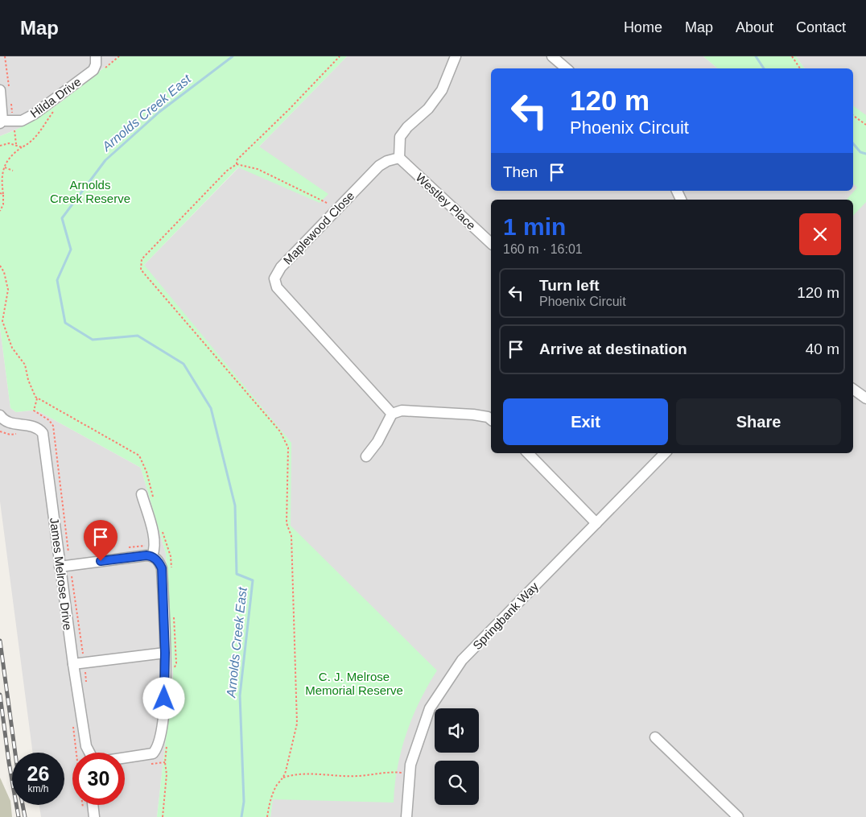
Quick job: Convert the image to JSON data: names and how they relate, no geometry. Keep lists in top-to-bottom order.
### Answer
{
  "streets": {
    "street": [
      "Hilda Drive",
      "Westley Place",
      "Maplewood Close",
      "James Melrose Drive",
      "Springbank Way"
    ]
  },
  "crossings": [
    ["Westley Place", "Maplewood Close"]
  ],
  "water": ["Arnolds Creek East"],
  "parks": ["Arnolds Creek Reserve", "C. J. Melrose Memorial Reserve"],
  "page": {
    "header": "Map",
    "nav": [
      "Home",
      "Map",
      "About",
      "Contact"
    ],
    "turn": ["120 m", "Phoenix Circuit"],
    "then": "Then",
    "heading": ["1 min", "160 m · 16:01"],
    "list": [
      {
        "name": "Turn left",
        "note": "Phoenix Circuit",
        "value": "120 m"
      },
      {
        "name": "Arrive at destination",
        "value": "40 m"
      }
    ],
    "buttons": ["Exit", "Share"],
    "speed": "26 km/h",
    "limit": "30"
  }
}
